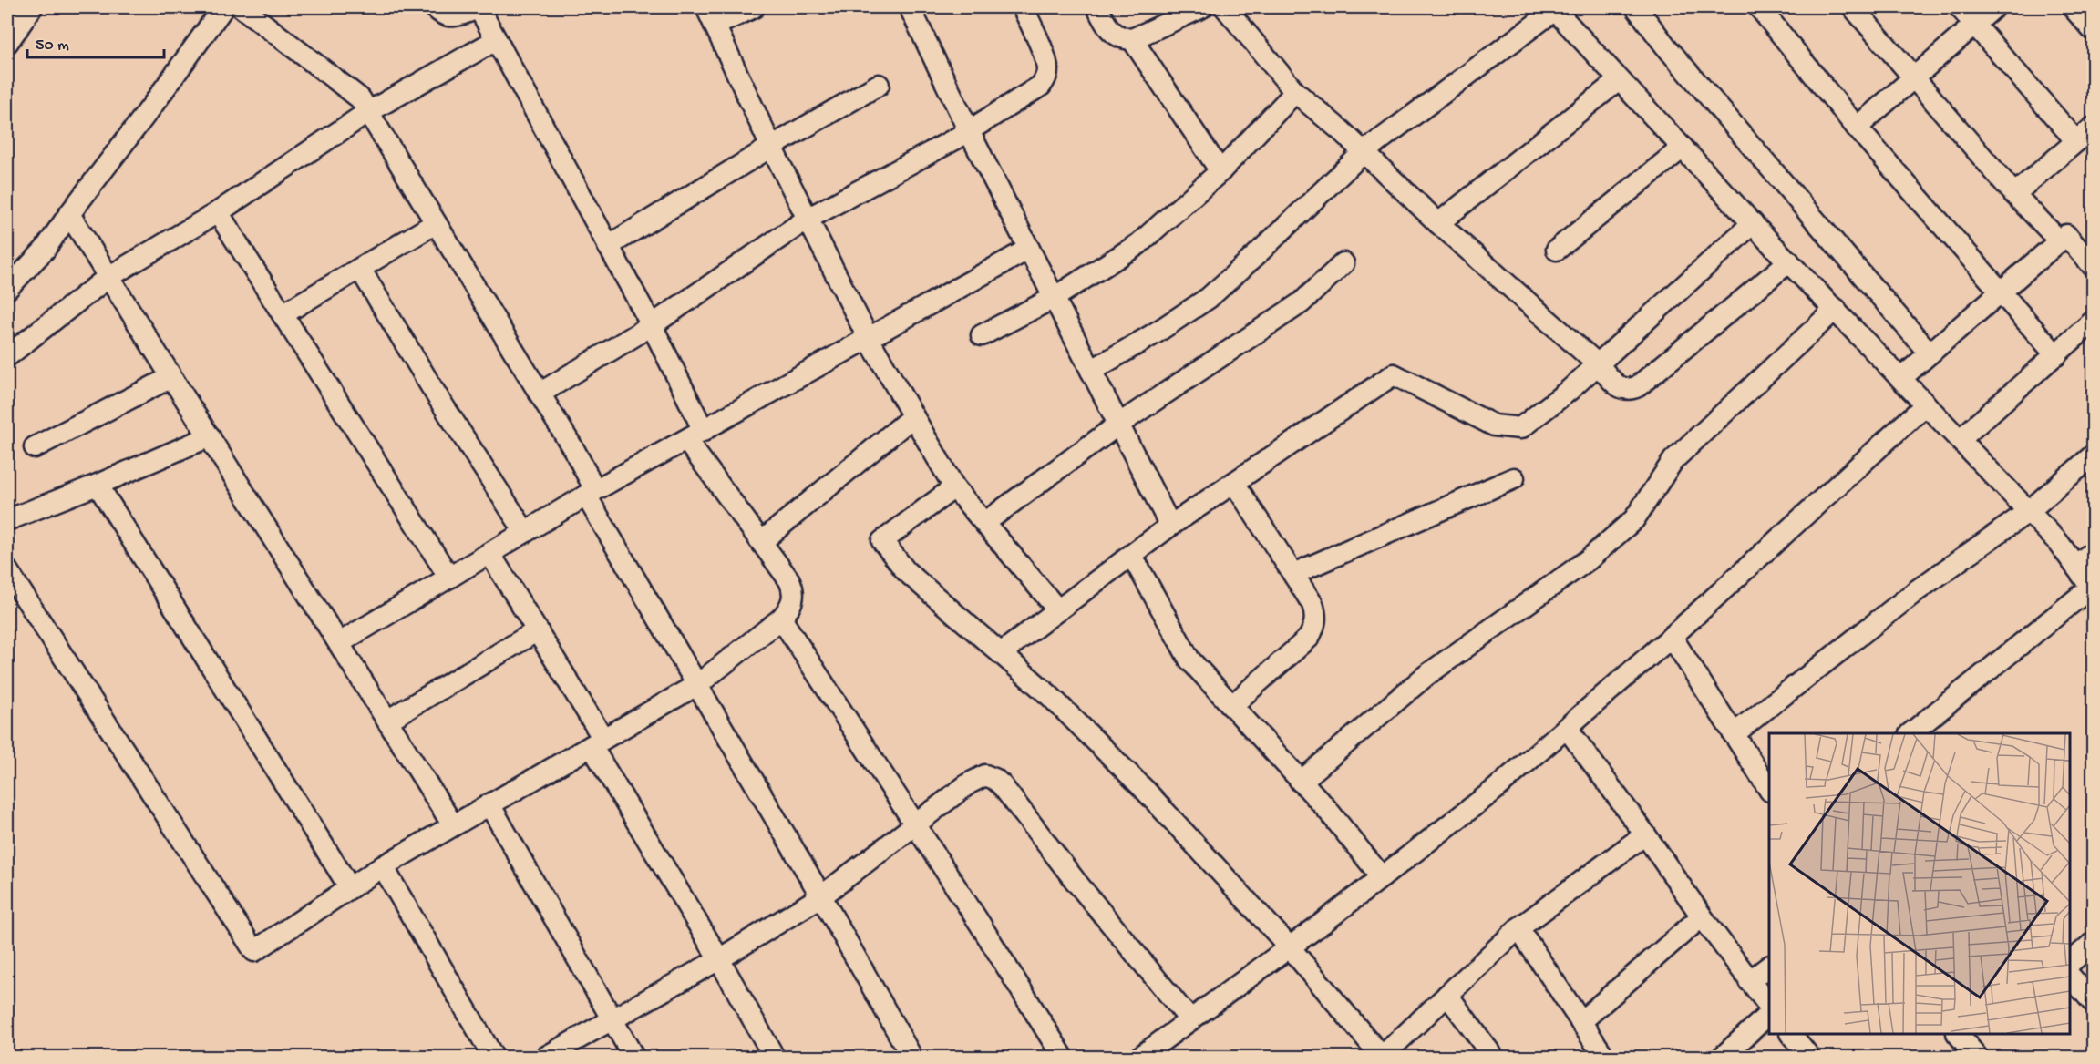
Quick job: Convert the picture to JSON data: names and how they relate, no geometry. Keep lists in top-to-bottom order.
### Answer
{
  "scale_bar": "50 m"
}
